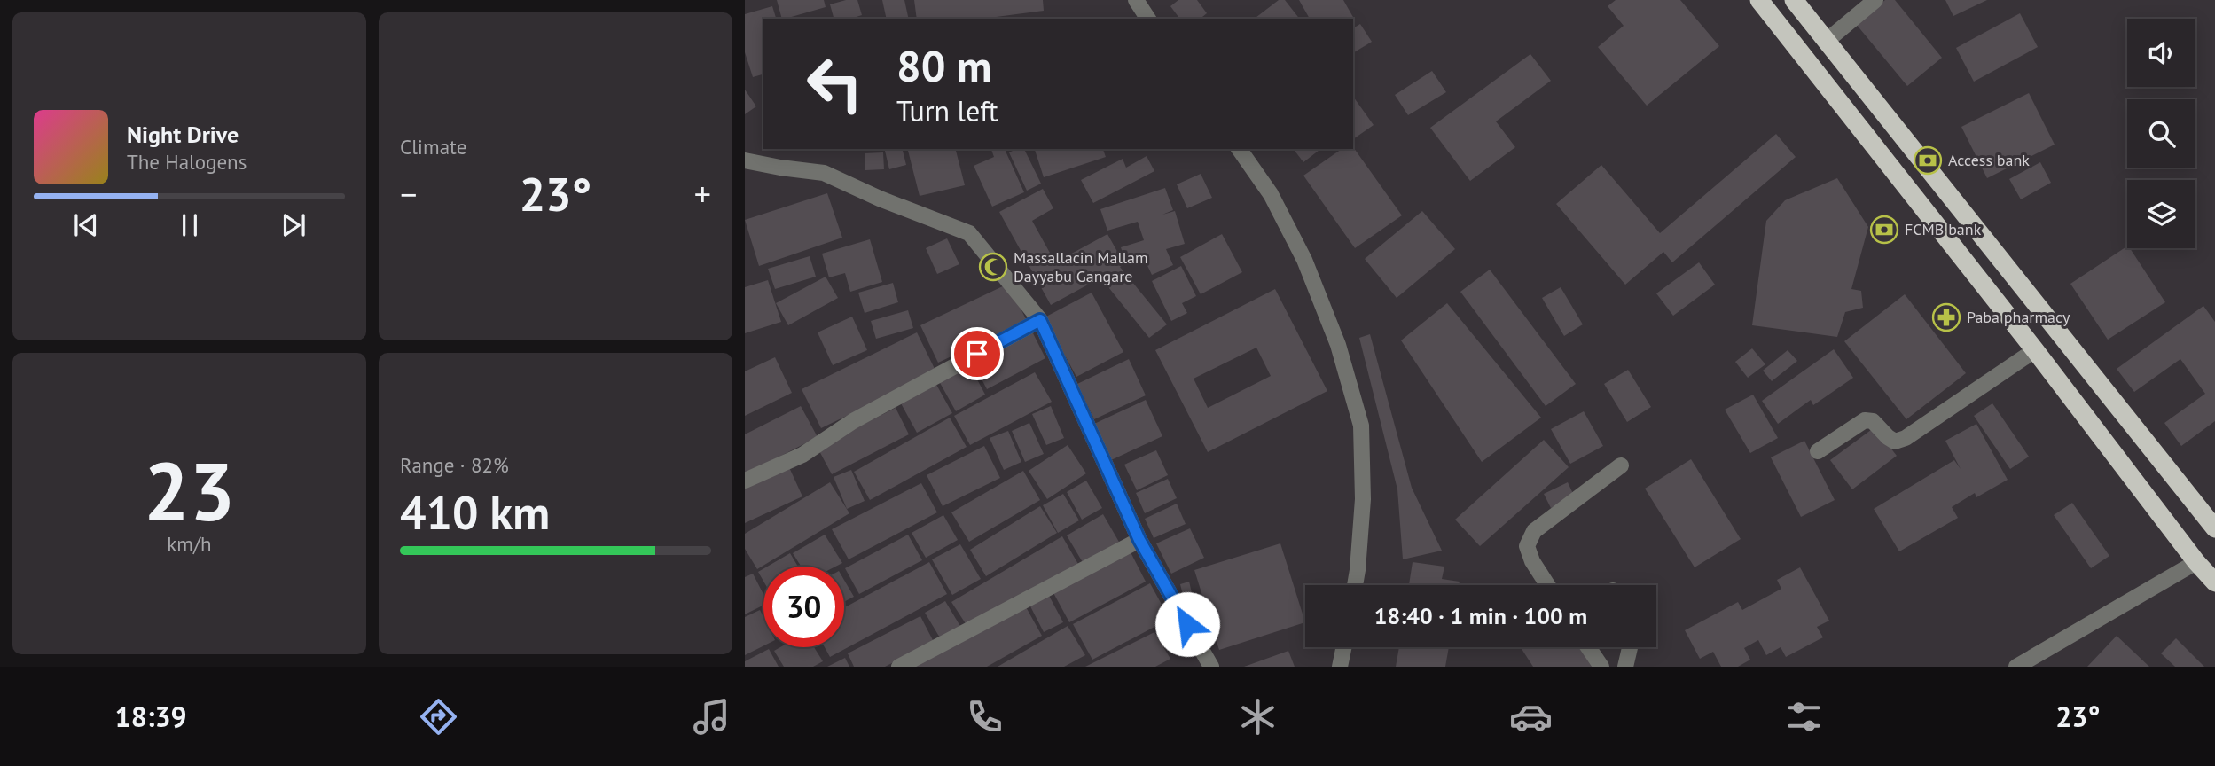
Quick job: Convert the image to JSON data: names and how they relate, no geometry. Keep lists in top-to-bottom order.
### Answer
{
  "places": {
    "bank": ["Access bank", "FCMB bank"],
    "mosque": ["Massallacin Mallam Dayyabu Gangare"],
    "pharmacy": ["Paba pharmacy"]
  },
  "page": {
    "tile": [
      "Climate",
      ["23", "km/h"],
      ["Range · 82%", "410 km"]
    ],
    "turn": ["80 m", "Turn left"],
    "song": ["Night Drive", "The Halogens"],
    "heat": ["−", "23°", "+"],
    "limit": "30",
    "trip": "18:40 · 1 min · 100 m",
    "tabs": ["18:39", "23°"]
  }
}
